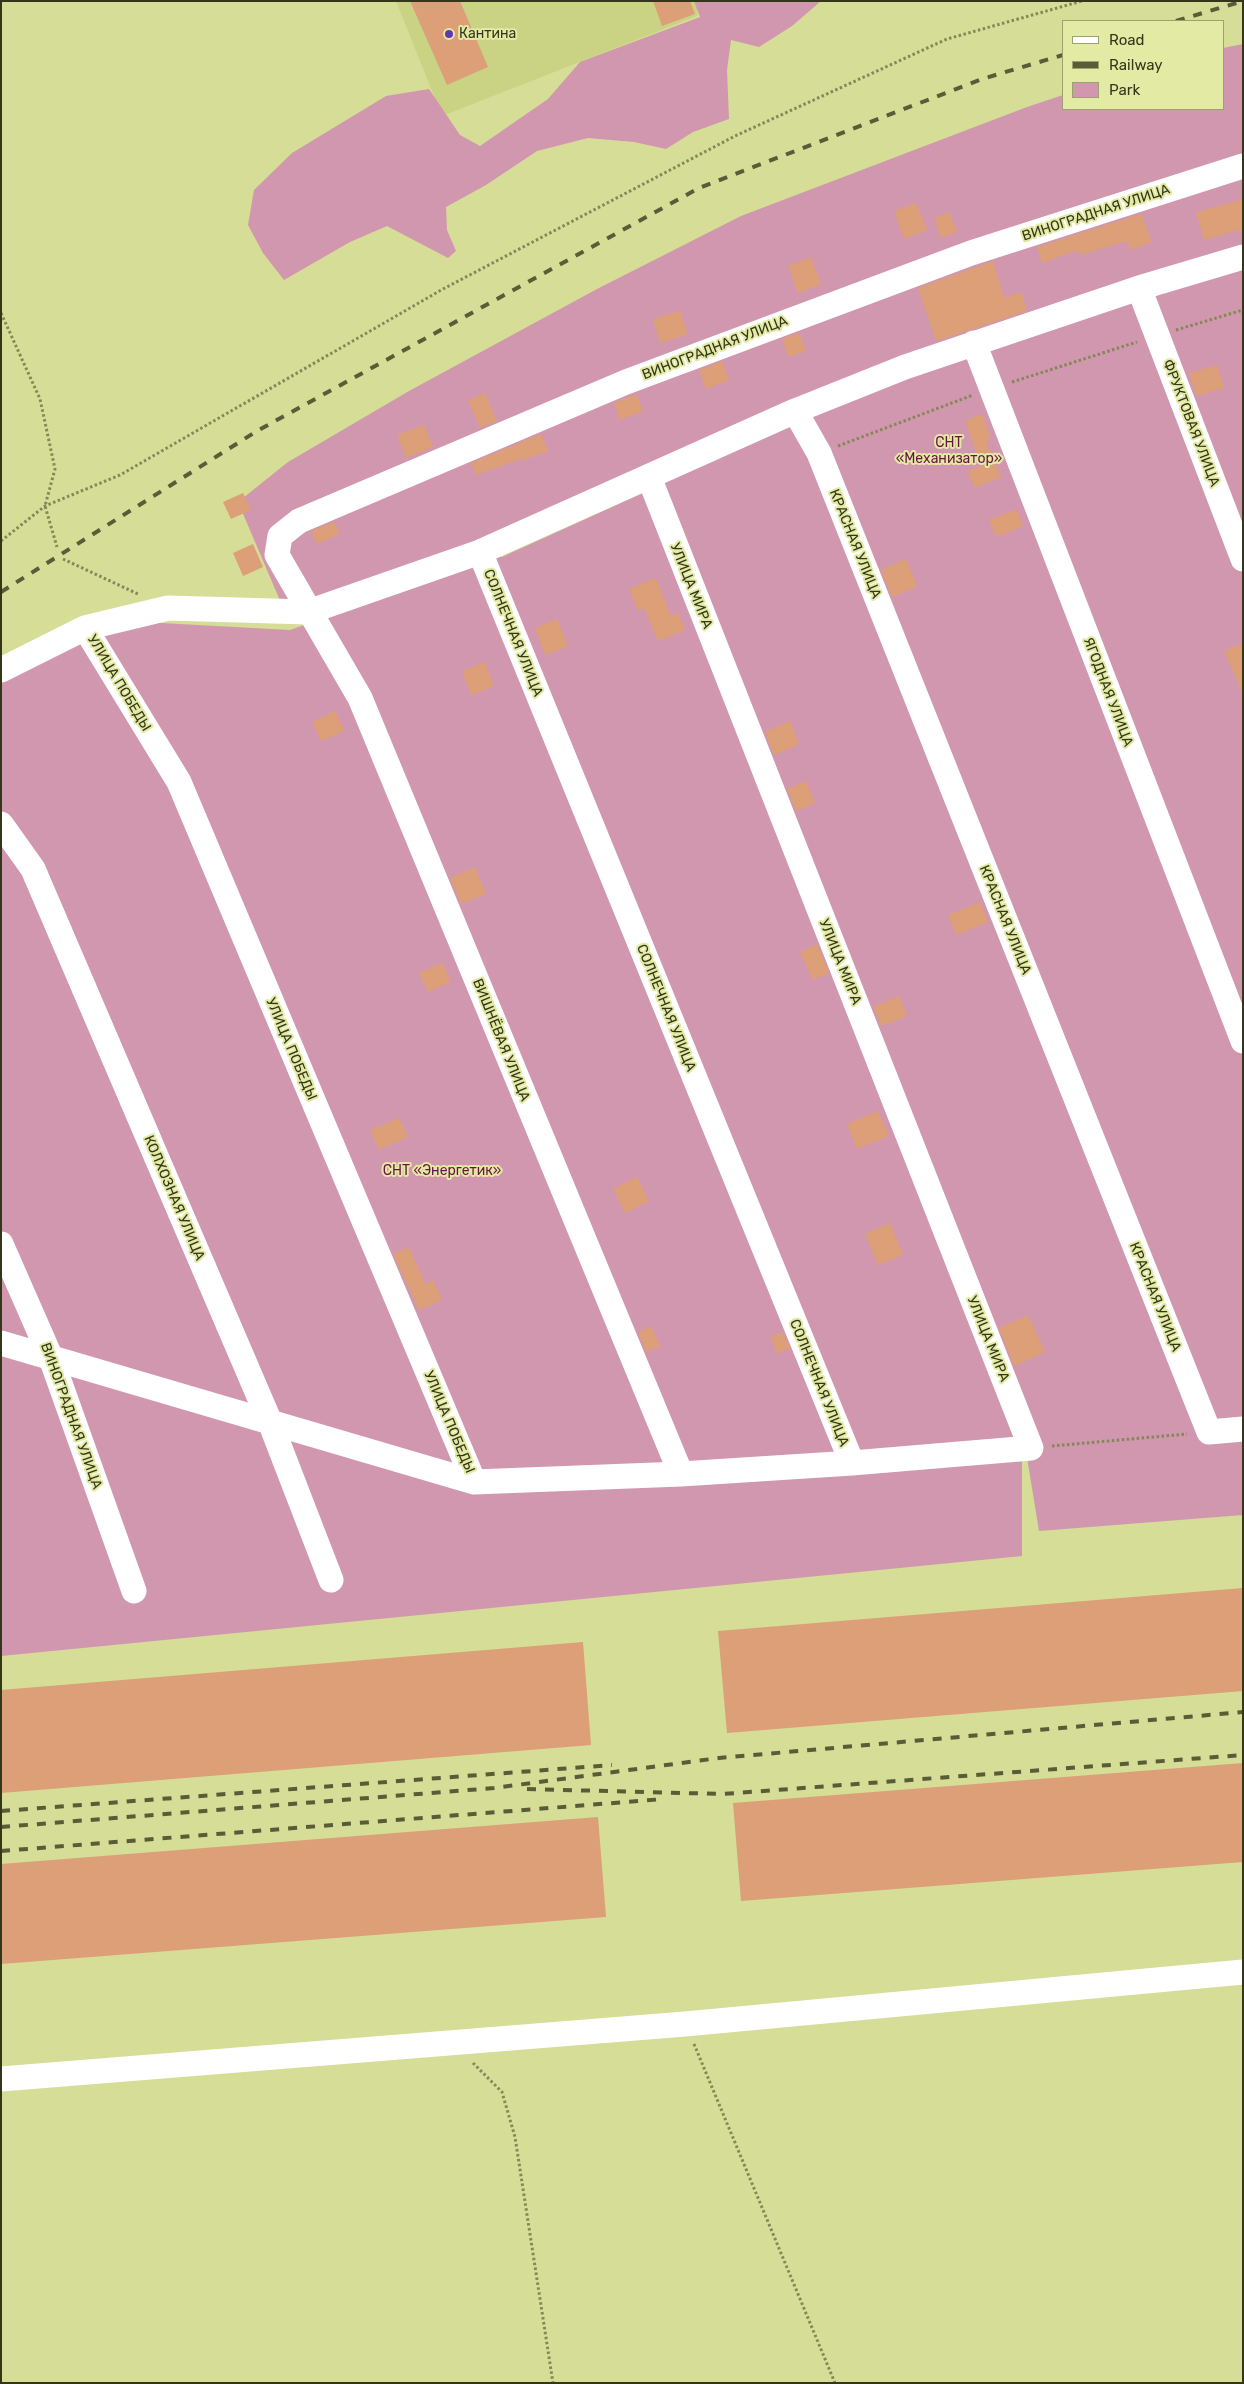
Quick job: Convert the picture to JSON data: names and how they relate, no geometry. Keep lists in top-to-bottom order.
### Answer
{
  "streets": {
    "street": [
      "ВИНОГРАДНАЯ УЛИЦА",
      "ФРУКТОВАЯ УЛИЦА",
      "КРАСНАЯ УЛИЦА",
      "УЛИЦА МИРА",
      "СОЛНЕЧНАЯ УЛИЦА",
      "УЛИЦА ПОБЕДЫ",
      "ЯГОДНАЯ УЛИЦА",
      "ВИШНЁВАЯ УЛИЦА",
      "КОЛХОЗНАЯ УЛИЦА"
    ]
  },
  "crossings": [
    ["ВИНОГРАДНАЯ УЛИЦА", "ВИШНЁВАЯ УЛИЦА"]
  ],
  "parks": ["СНТ «Механизатор»", "СНТ «Энергетик»"],
  "places": ["Кантина"],
  "legend": ["Road", "Railway", "Park"]
}
